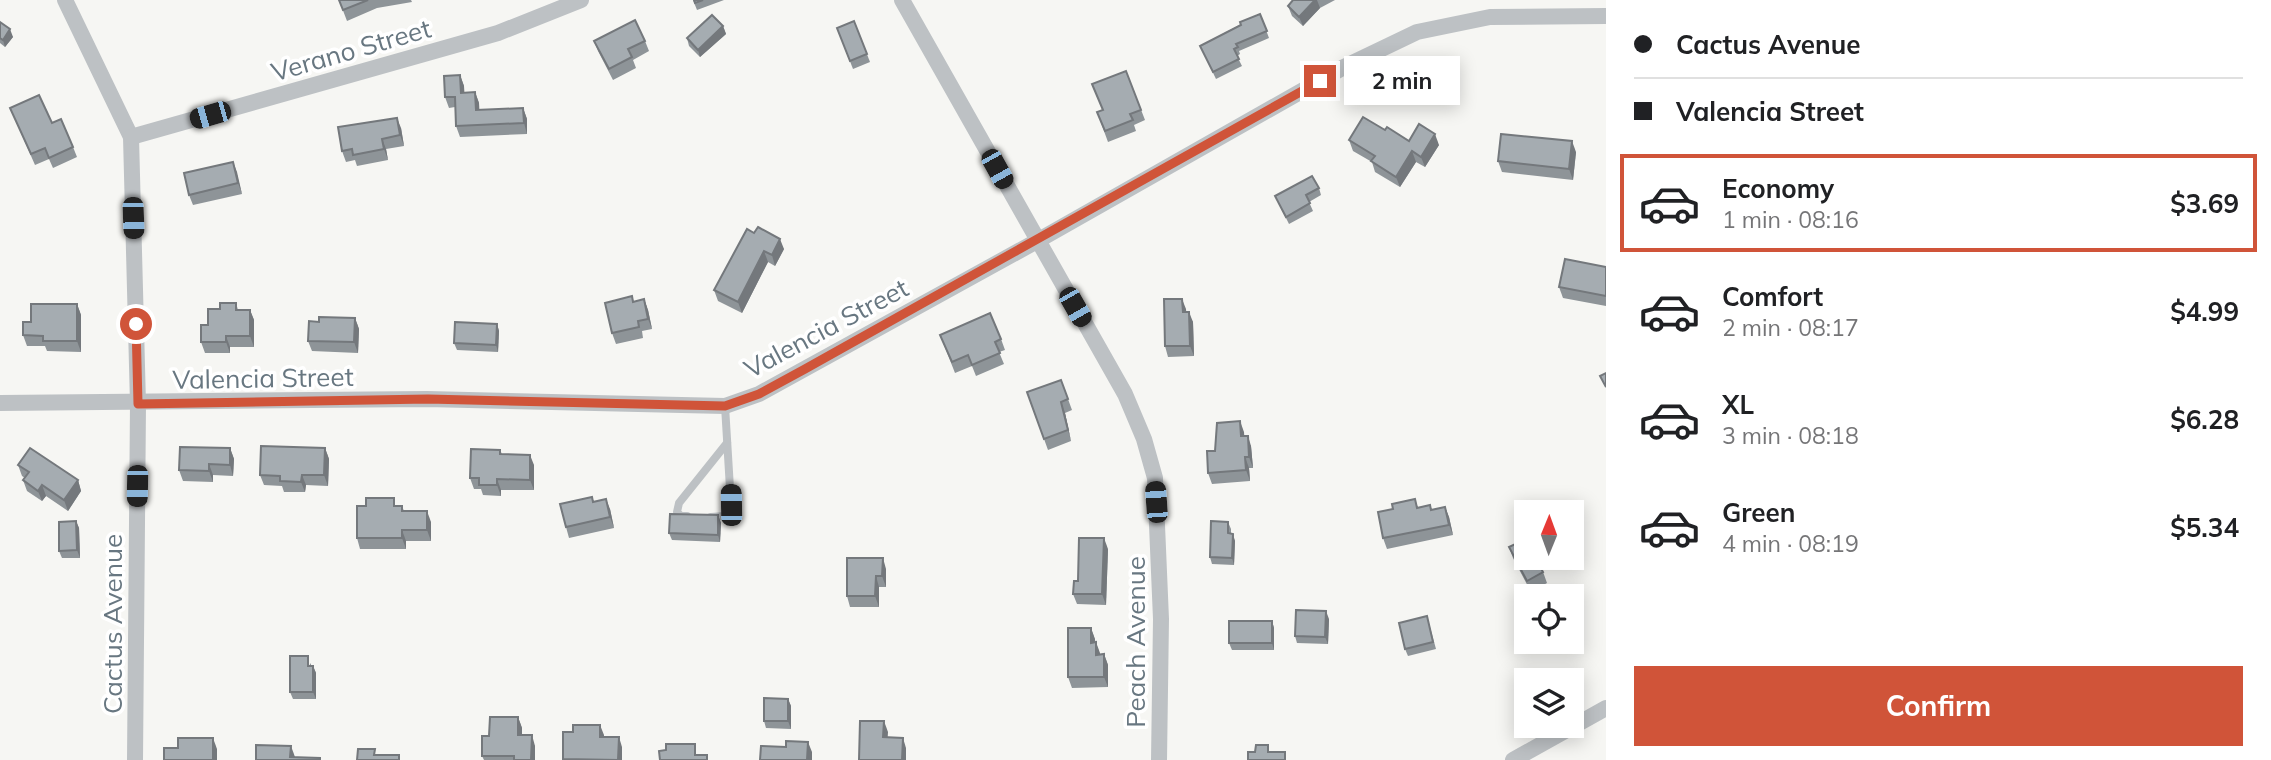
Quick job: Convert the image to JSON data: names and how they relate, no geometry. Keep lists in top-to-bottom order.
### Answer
{
  "streets": {
    "street": [
      "Verano Street",
      "Valencia Street",
      "Cactus Avenue",
      "Peach Avenue"
    ]
  },
  "crossings": [
    ["Verano Street", "Cactus Avenue"],
    ["Valencia Street", "Cactus Avenue"],
    ["Valencia Street", "Peach Avenue"]
  ],
  "north": "top",
  "page": {
    "banner": ["Cactus Avenue", "Valencia Street"],
    "bubble": "2 min",
    "list": [
      {
        "name": "Economy",
        "note": "1 min · 08:16",
        "value": "$3.69"
      },
      {
        "name": "Comfort",
        "note": "2 min · 08:17",
        "value": "$4.99"
      },
      {
        "name": "XL",
        "note": "3 min · 08:18",
        "value": "$6.28"
      },
      {
        "name": "Green",
        "note": "4 min · 08:19",
        "value": "$5.34"
      }
    ],
    "buttons": "Confirm"
  }
}
